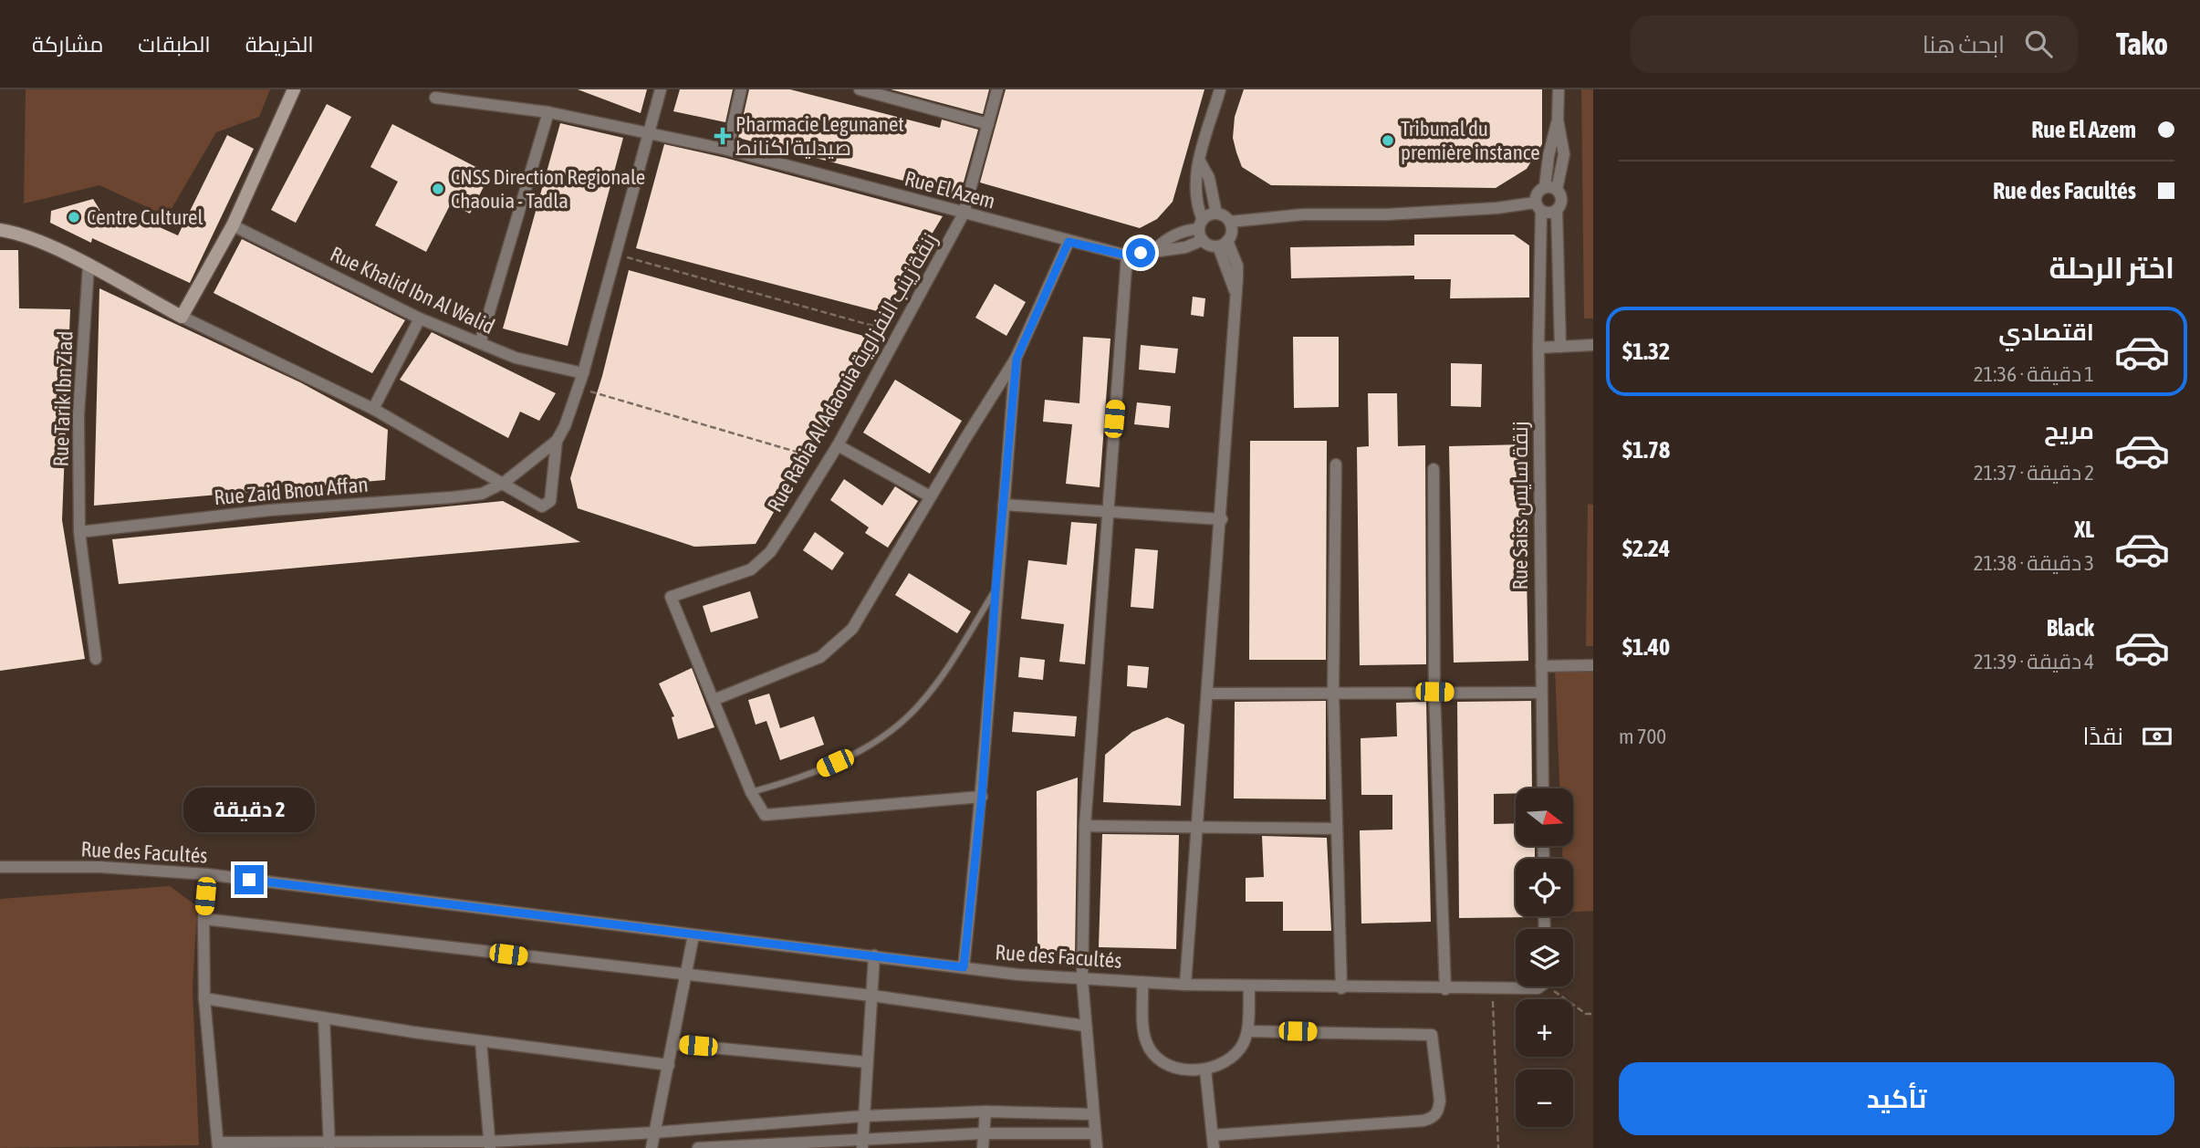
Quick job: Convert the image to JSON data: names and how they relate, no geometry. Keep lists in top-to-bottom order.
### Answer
{
  "streets": {
    "street": [
      "Rue El Azem",
      "Rue Khalid Ibn Al Walid",
      "Rue Rabia Al Adaouia زنقة زينب النفزاوية",
      "Rue Tarik Ibn Ziad",
      "Rue Zaid Bnou Affan",
      "Rue Saiss زنقة سايس",
      "Rue des Facultés"
    ]
  },
  "crossings": [
    ["Rue El Azem", "Rue Rabia Al Adaouia زنقة زينب النفزاوية"],
    ["Rue Tarik Ibn Ziad", "Rue Zaid Bnou Affan"]
  ],
  "places": {
    "health": ["Pharmacie Legunanet صيدلية لكنانط"],
    "other": ["Tribunal du première instance", "CNSS Direction Regionale Chaouia - Tadla", "Centre Culturel"]
  },
  "north": "right",
  "page": {
    "header": "Tako",
    "search": "ابحث هنا",
    "nav": ["الخريطة", "الطبقات", "مشاركة"],
    "banner": ["Rue El Azem", "Rue des Facultés"],
    "heading": "اختر الرحلة",
    "list": [
      {
        "name": "اقتصادي",
        "note": "1 دقيقة · 21:36",
        "value": "$1.32"
      },
      {
        "name": "مريح",
        "note": "2 دقيقة · 21:37",
        "value": "$1.78"
      },
      {
        "name": "XL",
        "note": "3 دقيقة · 21:38",
        "value": "$2.24"
      },
      {
        "name": "Black",
        "note": "4 دقيقة · 21:39",
        "value": "$1.40"
      }
    ],
    "pay": ["نقدًا", "700 m"],
    "bubble": "2 دقيقة",
    "map_buttons": ["+", "−"],
    "buttons": "تأكيد"
  }
}
